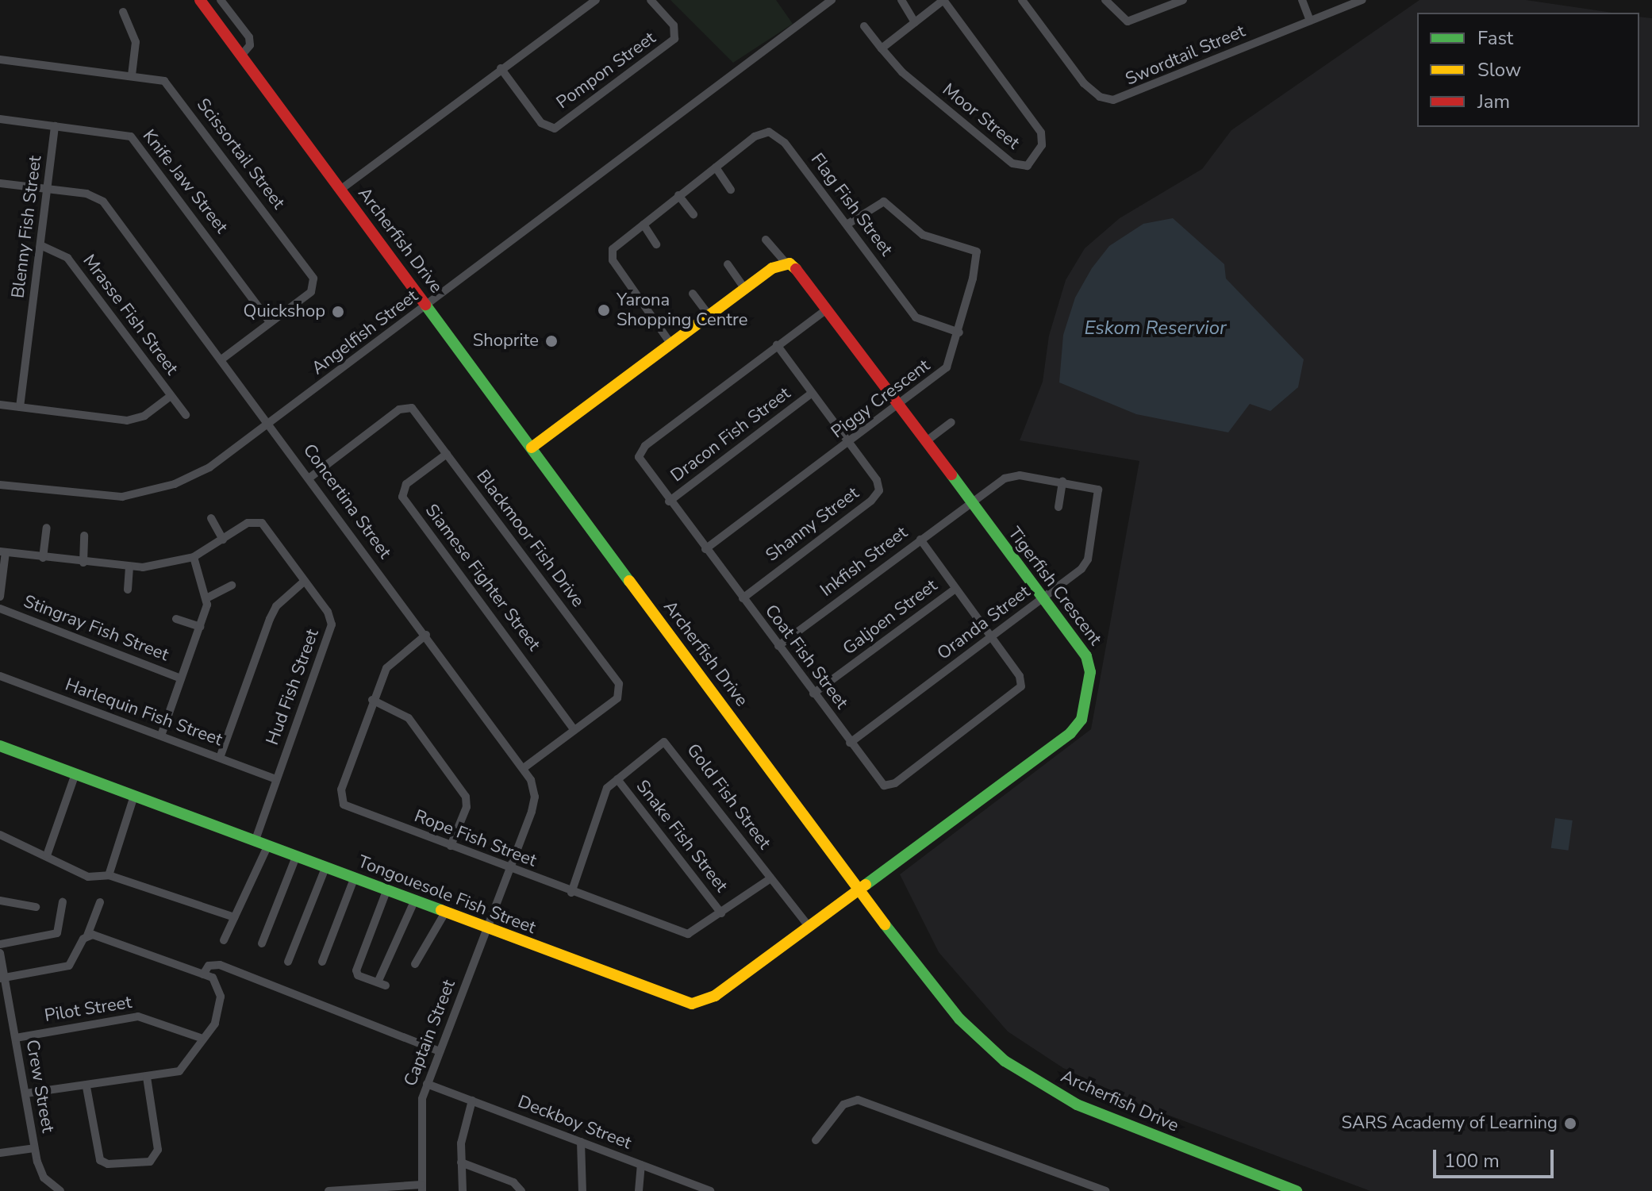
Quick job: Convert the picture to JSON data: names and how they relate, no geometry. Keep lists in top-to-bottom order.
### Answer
{
  "streets": {
    "street": [
      "Swordtail Street",
      "Pompon Street",
      "Moor Street",
      "Scissortail Street",
      "Knife Jaw Street",
      "Flag Fish Street",
      "Blenny Fish Street",
      "Archerfish Drive",
      "Mrasse Fish Street",
      "Angelfish Street",
      "Piggy Crescent",
      "Dracon Fish Street",
      "Concertina Street",
      "Shanny Street",
      "Blackmoor Fish Drive",
      "Inkfish Street",
      "Siamese Fighter Street",
      "Tigerfish Crescent",
      "Galjoen Street",
      "Oranda Street",
      "Stingray Fish Street",
      "Coat Fish Street",
      "Hud Fish Street",
      "Harlequin Fish Street",
      "Gold Fish Street",
      "Snake Fish Street",
      "Rope Fish Street",
      "Tongouesole Fish Street",
      "Pilot Street",
      "Captain Street",
      "Crew Street",
      "Deckboy Street"
    ]
  },
  "crossings": [
    ["Scissortail Street", "Knife Jaw Street"],
    ["Scissortail Street", "Concertina Street"],
    ["Knife Jaw Street", "Blenny Fish Street"],
    ["Flag Fish Street", "Piggy Crescent"],
    ["Blenny Fish Street", "Mrasse Fish Street"],
    ["Blenny Fish Street", "Concertina Street"],
    ["Archerfish Drive", "Angelfish Street"],
    ["Archerfish Drive", "Tigerfish Crescent"],
    ["Archerfish Drive", "Tongouesole Fish Street"],
    ["Angelfish Street", "Concertina Street"],
    ["Piggy Crescent", "Shanny Street"],
    ["Piggy Crescent", "Tigerfish Crescent"],
    ["Piggy Crescent", "Coat Fish Street"],
    ["Dracon Fish Street", "Shanny Street"],
    ["Dracon Fish Street", "Coat Fish Street"],
    ["Concertina Street", "Blackmoor Fish Drive"],
    ["Concertina Street", "Rope Fish Street"],
    ["Concertina Street", "Tongouesole Fish Street"],
    ["Concertina Street", "Captain Street"],
    ["Shanny Street", "Coat Fish Street"],
    ["Blackmoor Fish Drive", "Siamese Fighter Street"],
    ["Inkfish Street", "Tigerfish Crescent"],
    ["Inkfish Street", "Oranda Street"],
    ["Inkfish Street", "Coat Fish Street"],
    ["Tigerfish Crescent", "Oranda Street"],
    ["Tigerfish Crescent", "Coat Fish Street"],
    ["Tigerfish Crescent", "Tongouesole Fish Street"],
    ["Galjoen Street", "Coat Fish Street"],
    ["Oranda Street", "Coat Fish Street"],
    ["Hud Fish Street", "Harlequin Fish Street"],
    ["Hud Fish Street", "Tongouesole Fish Street"],
    ["Gold Fish Street", "Snake Fish Street"],
    ["Gold Fish Street", "Rope Fish Street"],
    ["Gold Fish Street", "Tongouesole Fish Street"],
    ["Snake Fish Street", "Rope Fish Street"],
    ["Tongouesole Fish Street", "Captain Street"],
    ["Pilot Street", "Crew Street"],
    ["Captain Street", "Deckboy Street"]
  ],
  "water": ["Eskom Reservior"],
  "places": [
    "Yarona Shopping Centre",
    "Quickshop",
    "Shoprite",
    "SARS Academy of Learning"
  ],
  "legend": ["Fast", "Slow", "Jam"],
  "scale_bar": "100 m"
}
